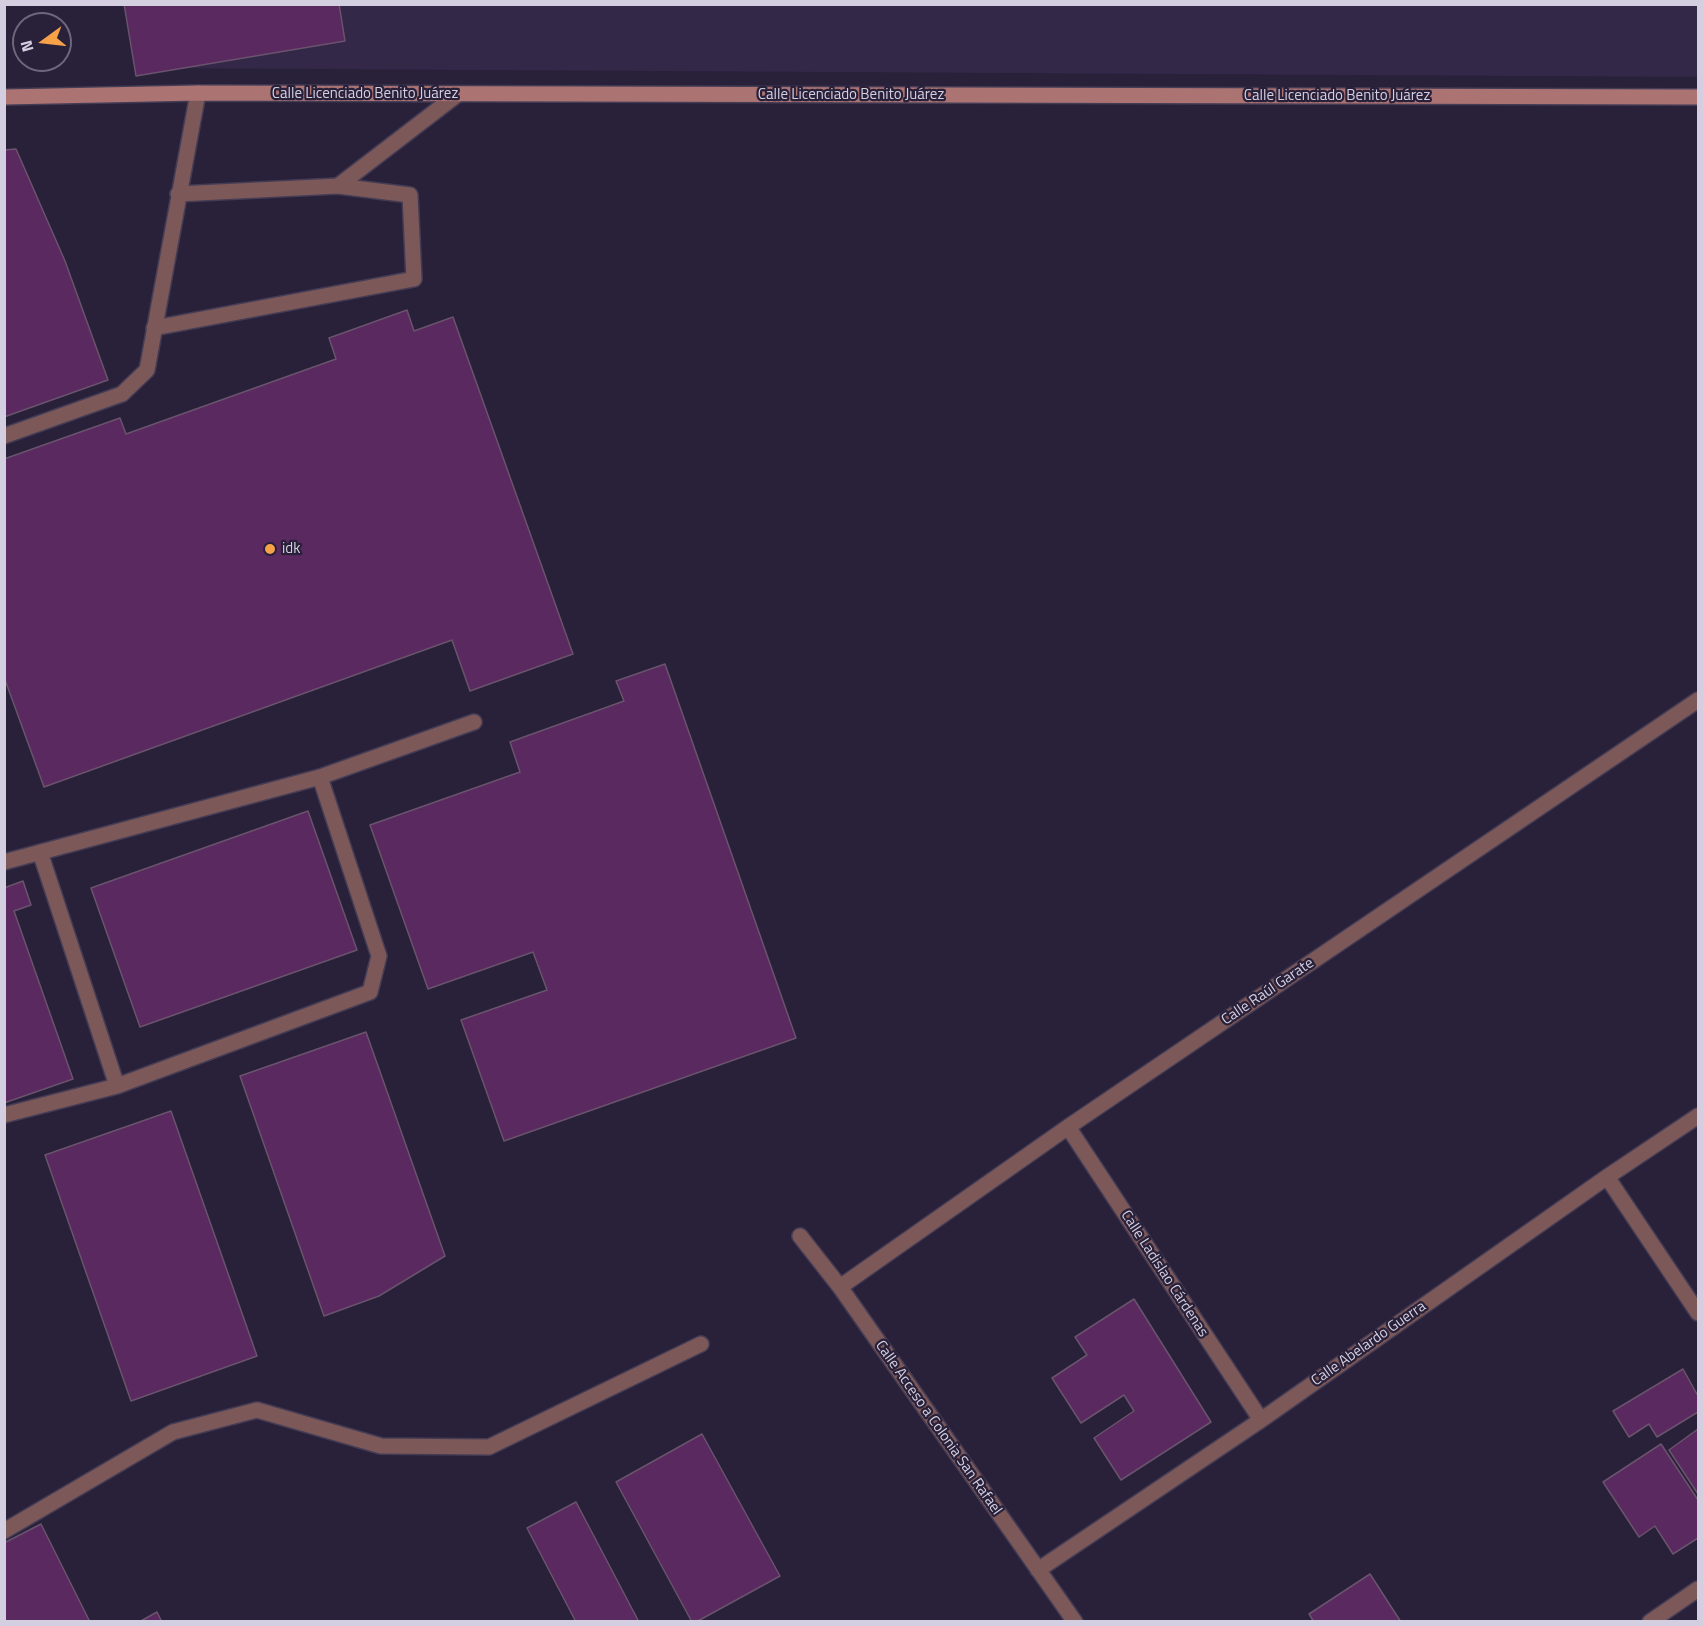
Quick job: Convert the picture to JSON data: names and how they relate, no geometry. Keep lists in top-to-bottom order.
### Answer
{
  "streets": {
    "street": [
      "Calle Licenciado Benito Juárez",
      "Calle Raúl Garate",
      "Calle Ladislao Cárdenas",
      "Calle Abelardo Guerra",
      "Calle Acceso a Colonia San Rafael"
    ]
  },
  "crossings": [
    ["Calle Raúl Garate", "Calle Ladislao Cárdenas"],
    ["Calle Raúl Garate", "Calle Acceso a Colonia San Rafael"],
    ["Calle Ladislao Cárdenas", "Calle Abelardo Guerra"],
    ["Calle Abelardo Guerra", "Calle Acceso a Colonia San Rafael"]
  ],
  "places": ["idk"],
  "north": "left"
}
